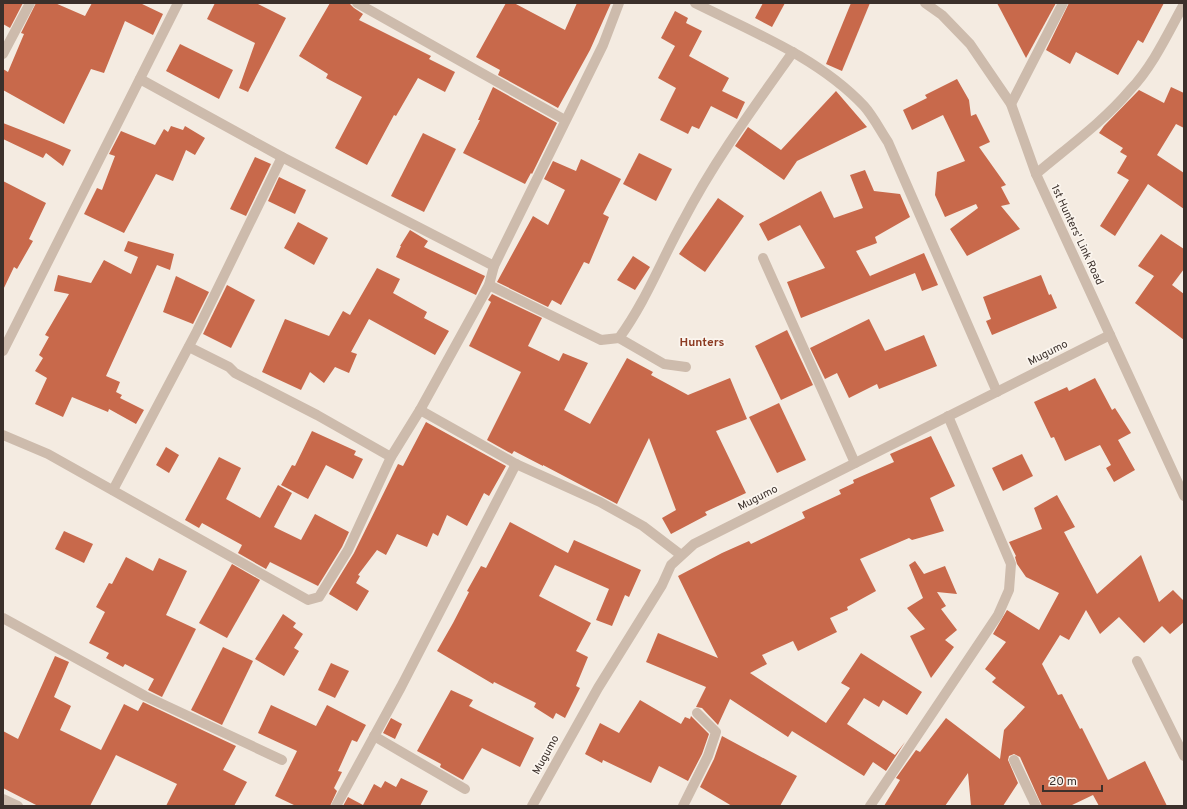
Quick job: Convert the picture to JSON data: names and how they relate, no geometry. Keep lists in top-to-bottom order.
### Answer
{
  "streets": {
    "street": ["1st Hunters' Link Road", "Mugumo"]
  },
  "crossings": [
    ["1st Hunters' Link Road", "Mugumo"]
  ],
  "districts": ["Hunters"],
  "scale_bar": "20 m"
}
